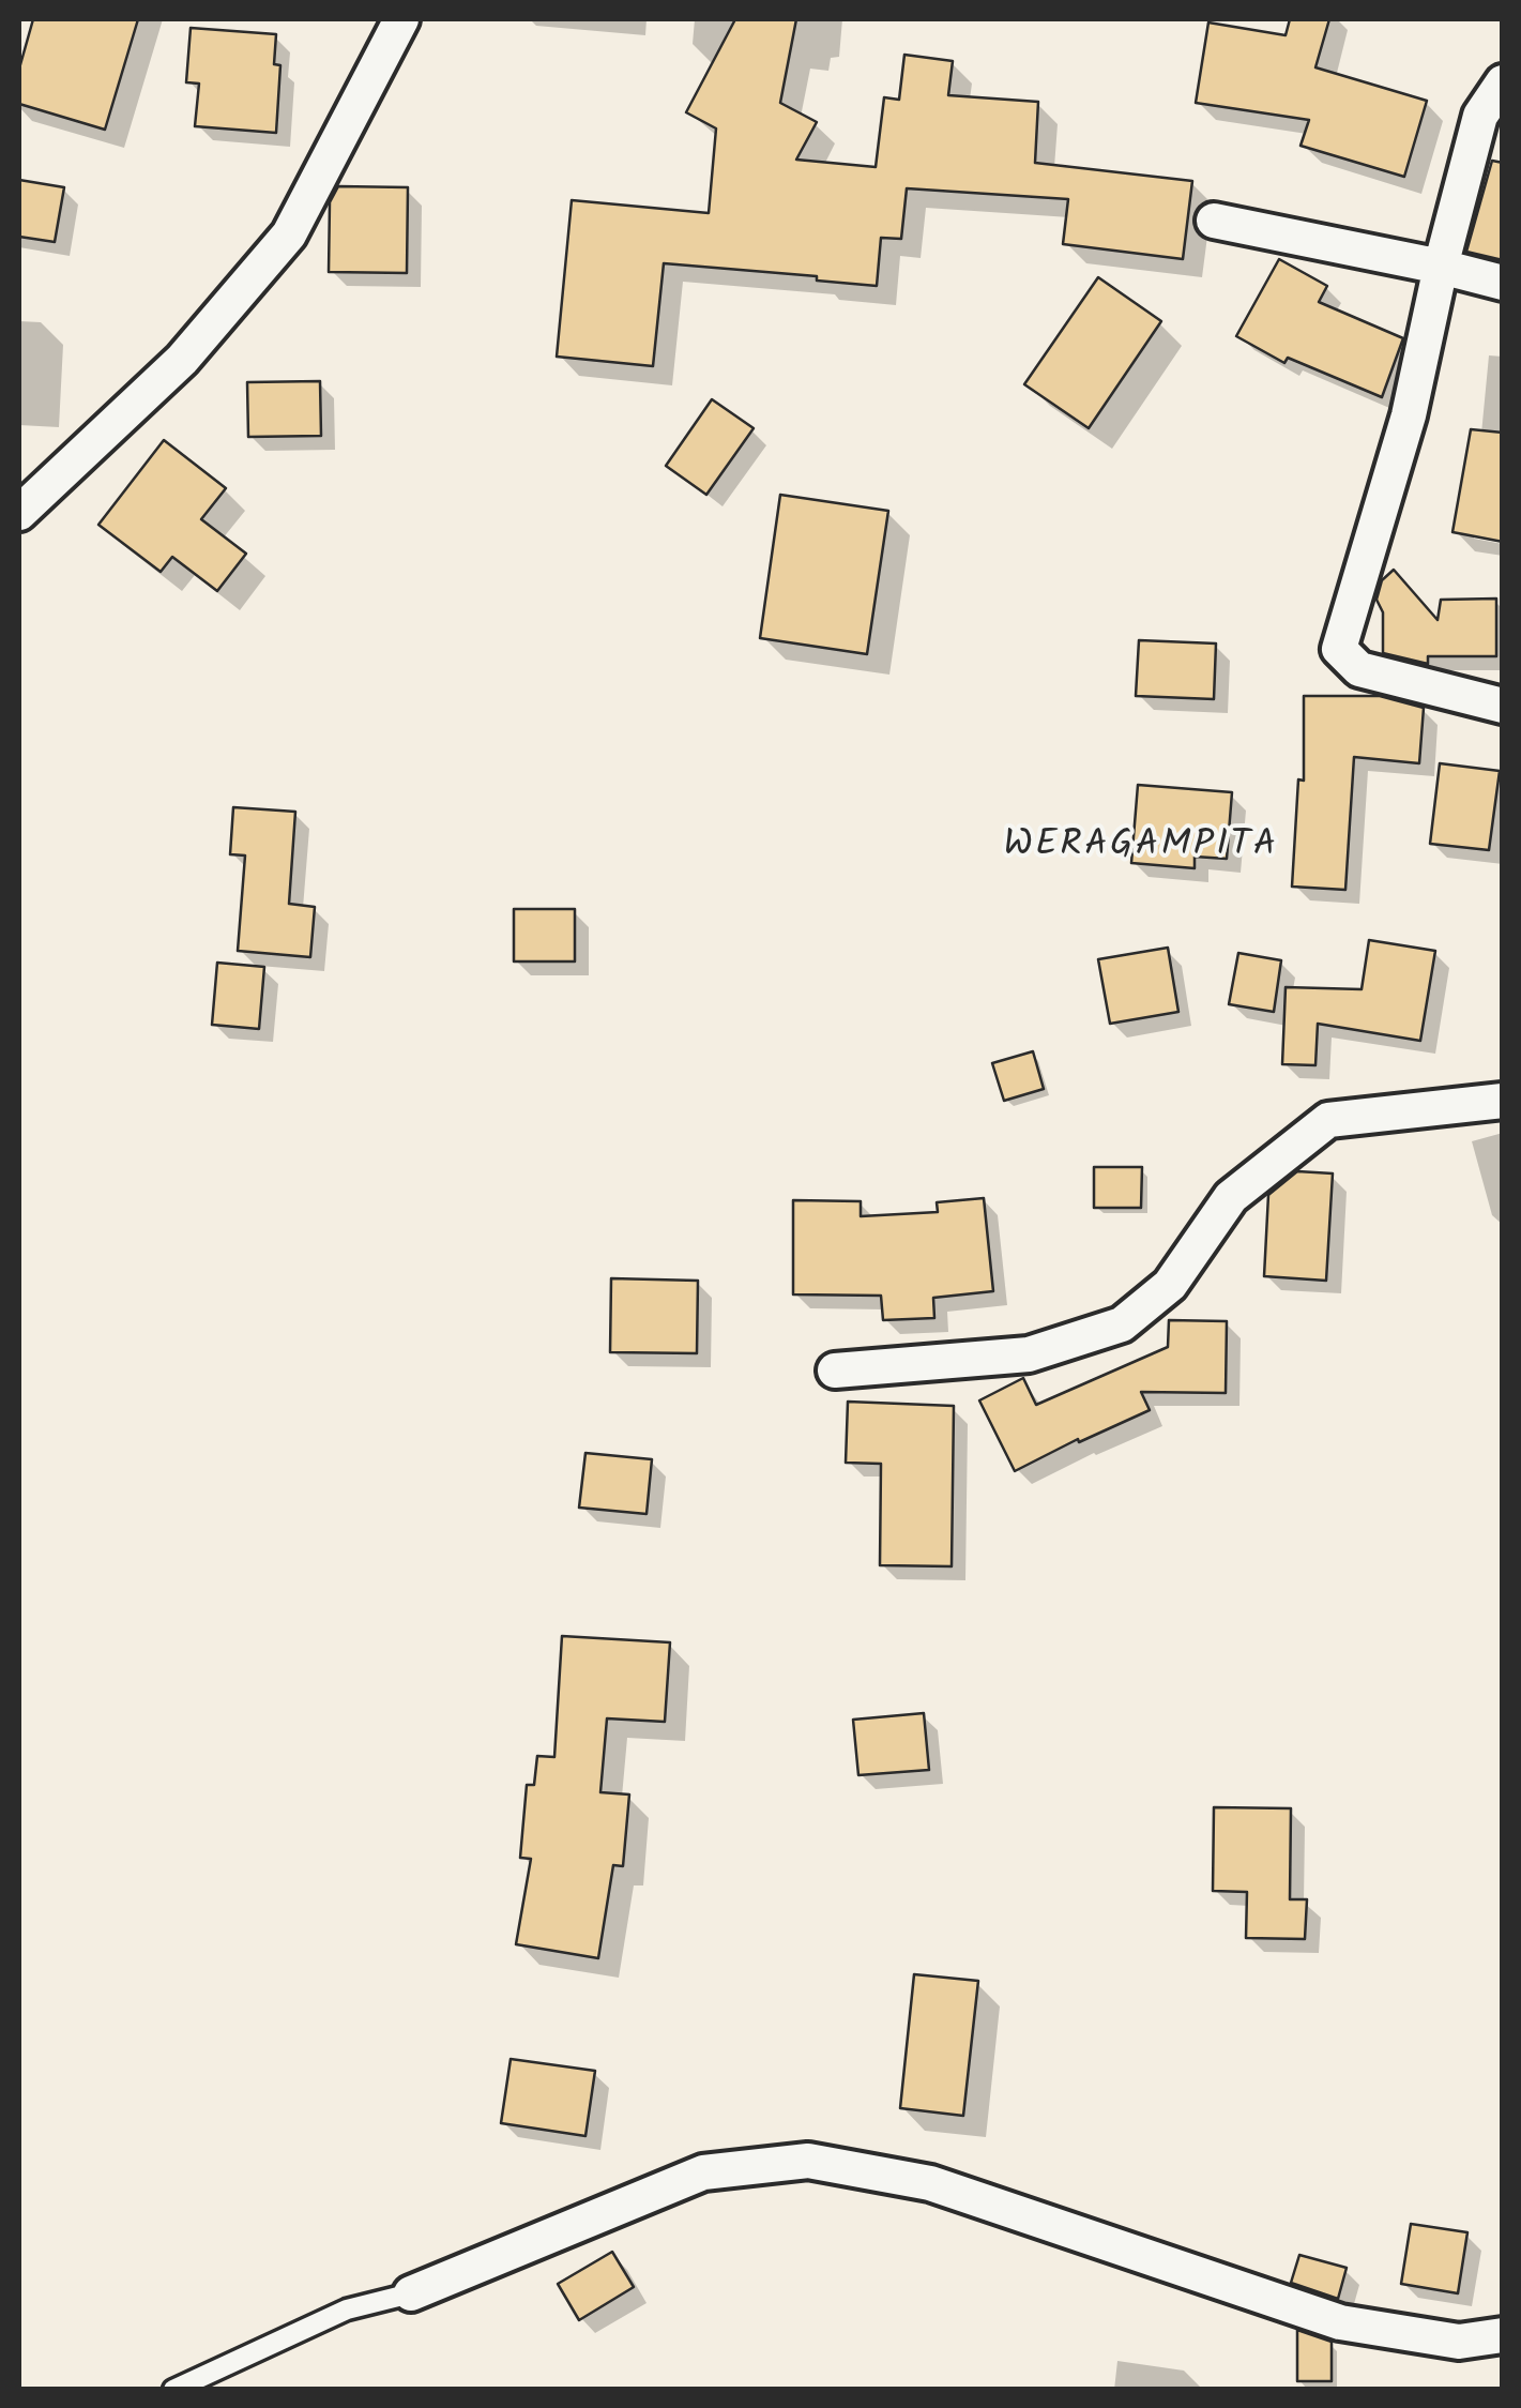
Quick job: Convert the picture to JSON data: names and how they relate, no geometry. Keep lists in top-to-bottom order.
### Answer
{
  "districts": ["WERAGAMPITA"]
}
